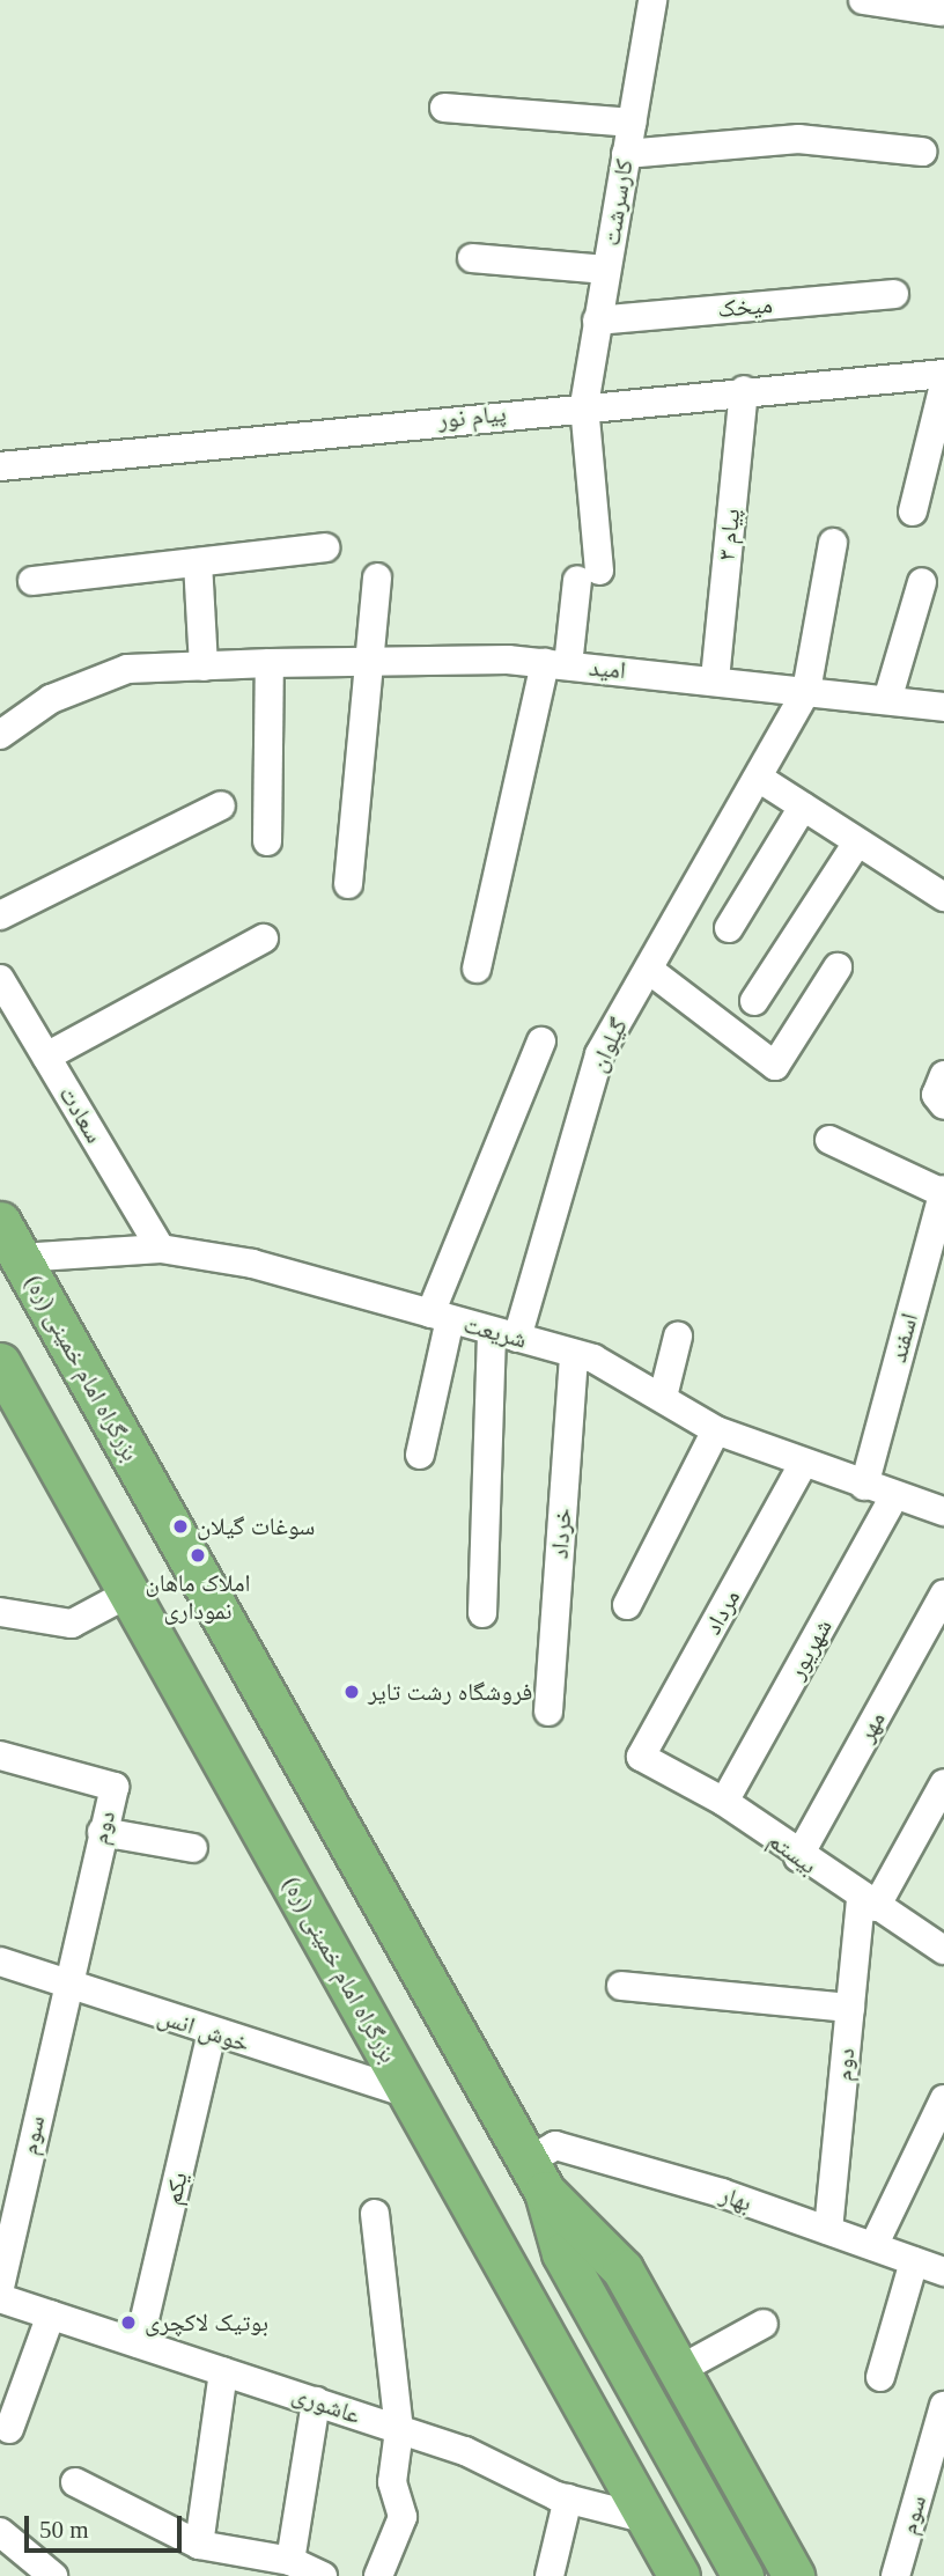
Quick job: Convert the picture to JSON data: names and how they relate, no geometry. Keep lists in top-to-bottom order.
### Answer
{
  "streets": {
    "highway": ["بزرگراه امام خمینی (ره)"],
    "street": [
      "کارسرشت",
      "میخک",
      "پیام نور",
      "پیام ۳",
      "امید",
      "گیلوان",
      "سعادت",
      "شریعت",
      "اسفند",
      "خرداد",
      "مرداد",
      "شهریور",
      "مهر",
      "دوم",
      "بیستم",
      "خوش انس",
      "سوم",
      "یکم",
      "بهار",
      "عاشوری"
    ]
  },
  "crossings": [
    ["کارسرشت", "میخک"],
    ["کارسرشت", "پیام نور"],
    ["کارسرشت", "امید"],
    ["پیام نور", "پیام ۳"],
    ["پیام ۳", "امید"],
    ["امید", "گیلوان"],
    ["گیلوان", "شریعت"],
    ["سعادت", "شریعت"],
    ["شریعت", "اسفند"],
    ["شریعت", "بزرگراه امام خمینی (ره)"],
    ["شریعت", "خرداد"],
    ["شریعت", "مرداد"],
    ["شریعت", "شهریور"],
    ["بزرگراه امام خمینی (ره)", "خوش انس"],
    ["بزرگراه امام خمینی (ره)", "بهار"],
    ["بزرگراه امام خمینی (ره)", "عاشوری"],
    ["مرداد", "بیستم"],
    ["شهریور", "بیستم"],
    ["مهر", "بیستم"],
    ["دوم", "بیستم"],
    ["دوم", "خوش انس"],
    ["دوم", "سوم"],
    ["دوم", "بهار"],
    ["خوش انس", "سوم"],
    ["خوش انس", "یکم"],
    ["یکم", "عاشوری"]
  ],
  "places": [
    "سوغات گیلان",
    "املاک ماهان نموداری",
    "فروشگاه رشت تاير",
    "بوتیک لاکچری"
  ],
  "scale_bar": "50 m"
}
